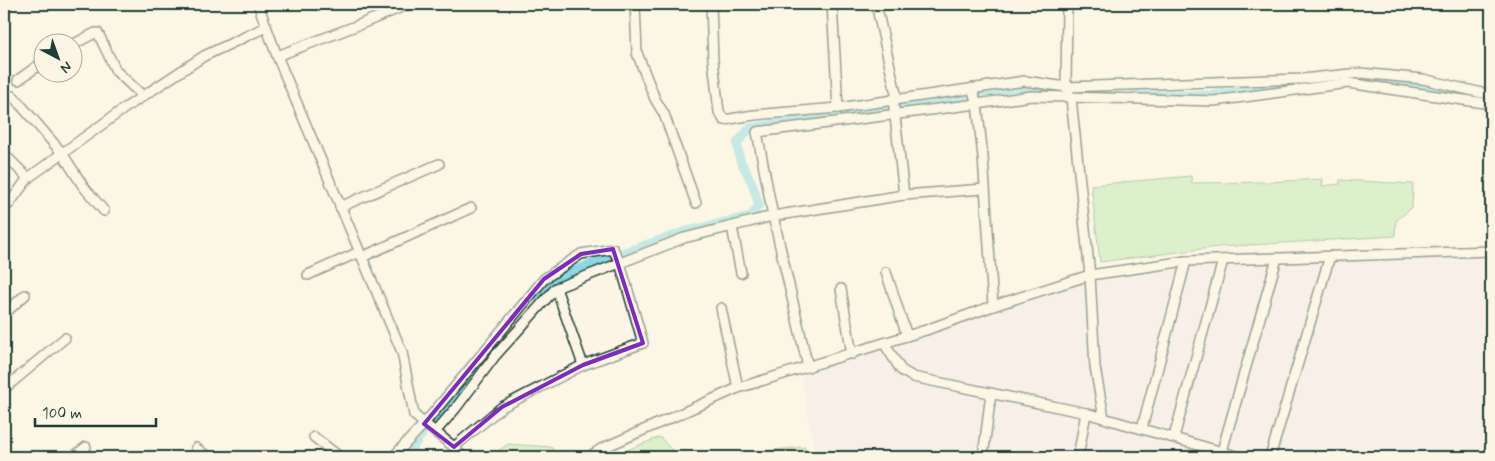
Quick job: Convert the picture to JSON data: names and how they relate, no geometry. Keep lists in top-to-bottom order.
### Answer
{
  "scale_bar": "100 m",
  "north": "bottom right"
}
